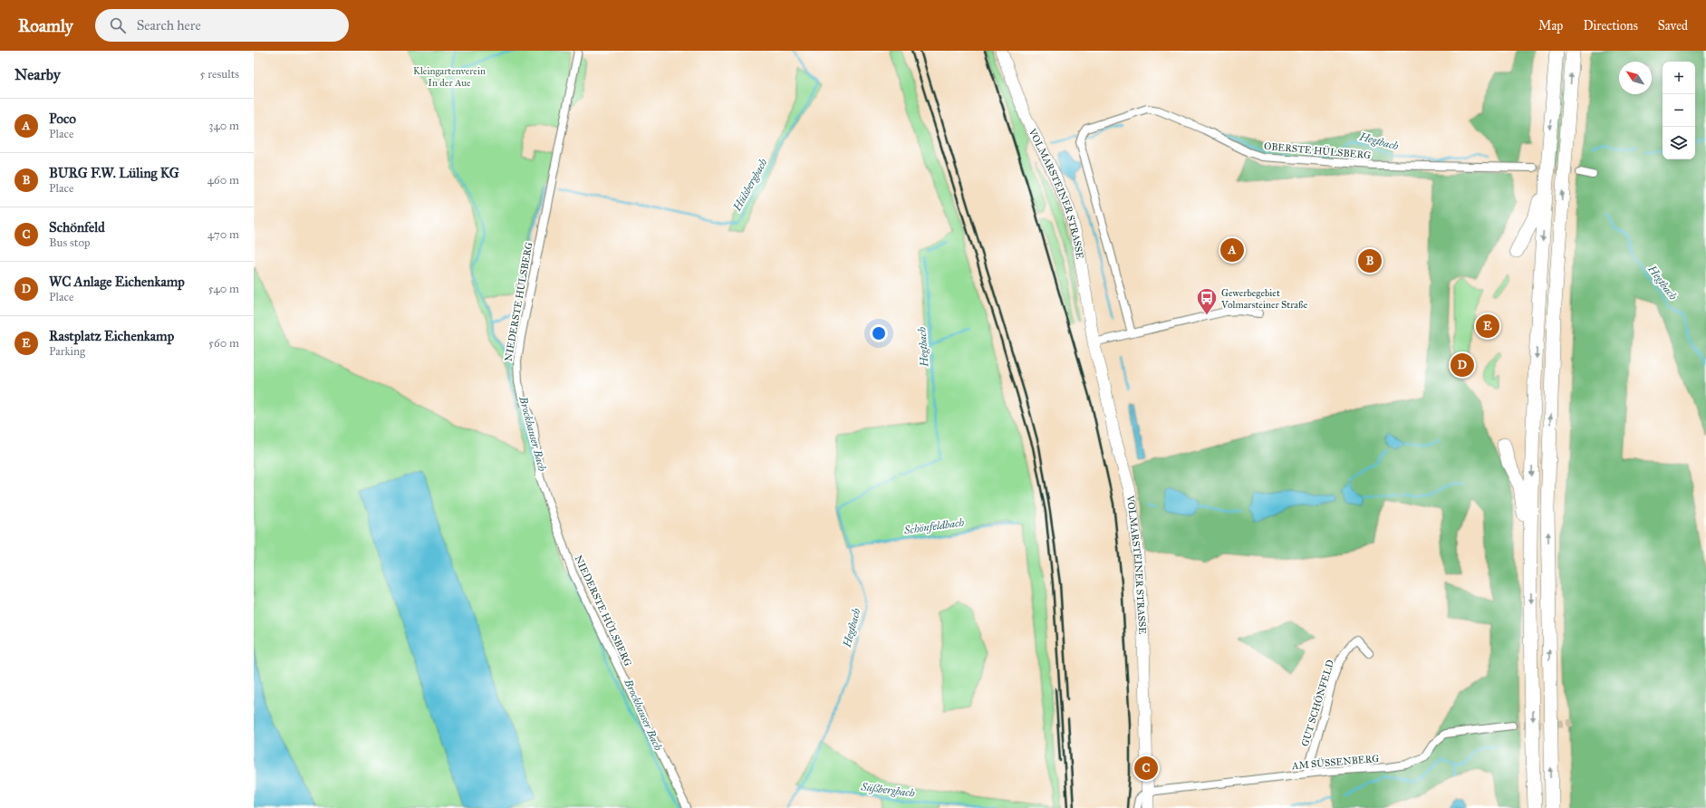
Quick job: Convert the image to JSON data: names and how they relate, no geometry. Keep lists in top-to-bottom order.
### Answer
{
  "streets": {
    "main road": ["VOLMARSTEINER STRASSE"],
    "street": [
      "OBERSTE HÜLSBERG",
      "NIEDERSTE HÜLSBERG",
      "GUT SCHÖNFELD",
      "AM SÜSSENBERG"
    ]
  },
  "crossings": [
    ["VOLMARSTEINER STRASSE", "AM SÜSSENBERG"],
    ["GUT SCHÖNFELD", "AM SÜSSENBERG"]
  ],
  "water": [
    "Hegtbach",
    "Hülsbergbach",
    "Brockhauser Bach",
    "Schönfeldbach",
    "Süßbergbach"
  ],
  "parks": ["Kleingartenverein In der Aue"],
  "places": {
    "bus stop": ["Gewerbegebiet Volmarsteiner Straße"]
  },
  "north": "top left",
  "page": {
    "header": "Roamly",
    "search": "Search here",
    "nav": ["Map", "Directions", "Saved"],
    "heading": ["Nearby", "5 results"],
    "map_buttons": ["+", "−"],
    "list": [
      {
        "mark": "A",
        "name": "Poco",
        "note": "Place",
        "value": "340 m"
      },
      {
        "mark": "B",
        "name": "BURG F.W. Lüling KG",
        "note": "Place",
        "value": "460 m"
      },
      {
        "mark": "C",
        "name": "Schönfeld",
        "note": "Bus stop",
        "value": "470 m"
      },
      {
        "mark": "D",
        "name": "WC Anlage Eichenkamp",
        "note": "Place",
        "value": "540 m"
      },
      {
        "mark": "E",
        "name": "Rastplatz Eichenkamp",
        "note": "Parking",
        "value": "560 m"
      }
    ],
    "pins": [
      "A",
      "B",
      "E",
      "D",
      "C"
    ]
  }
}
